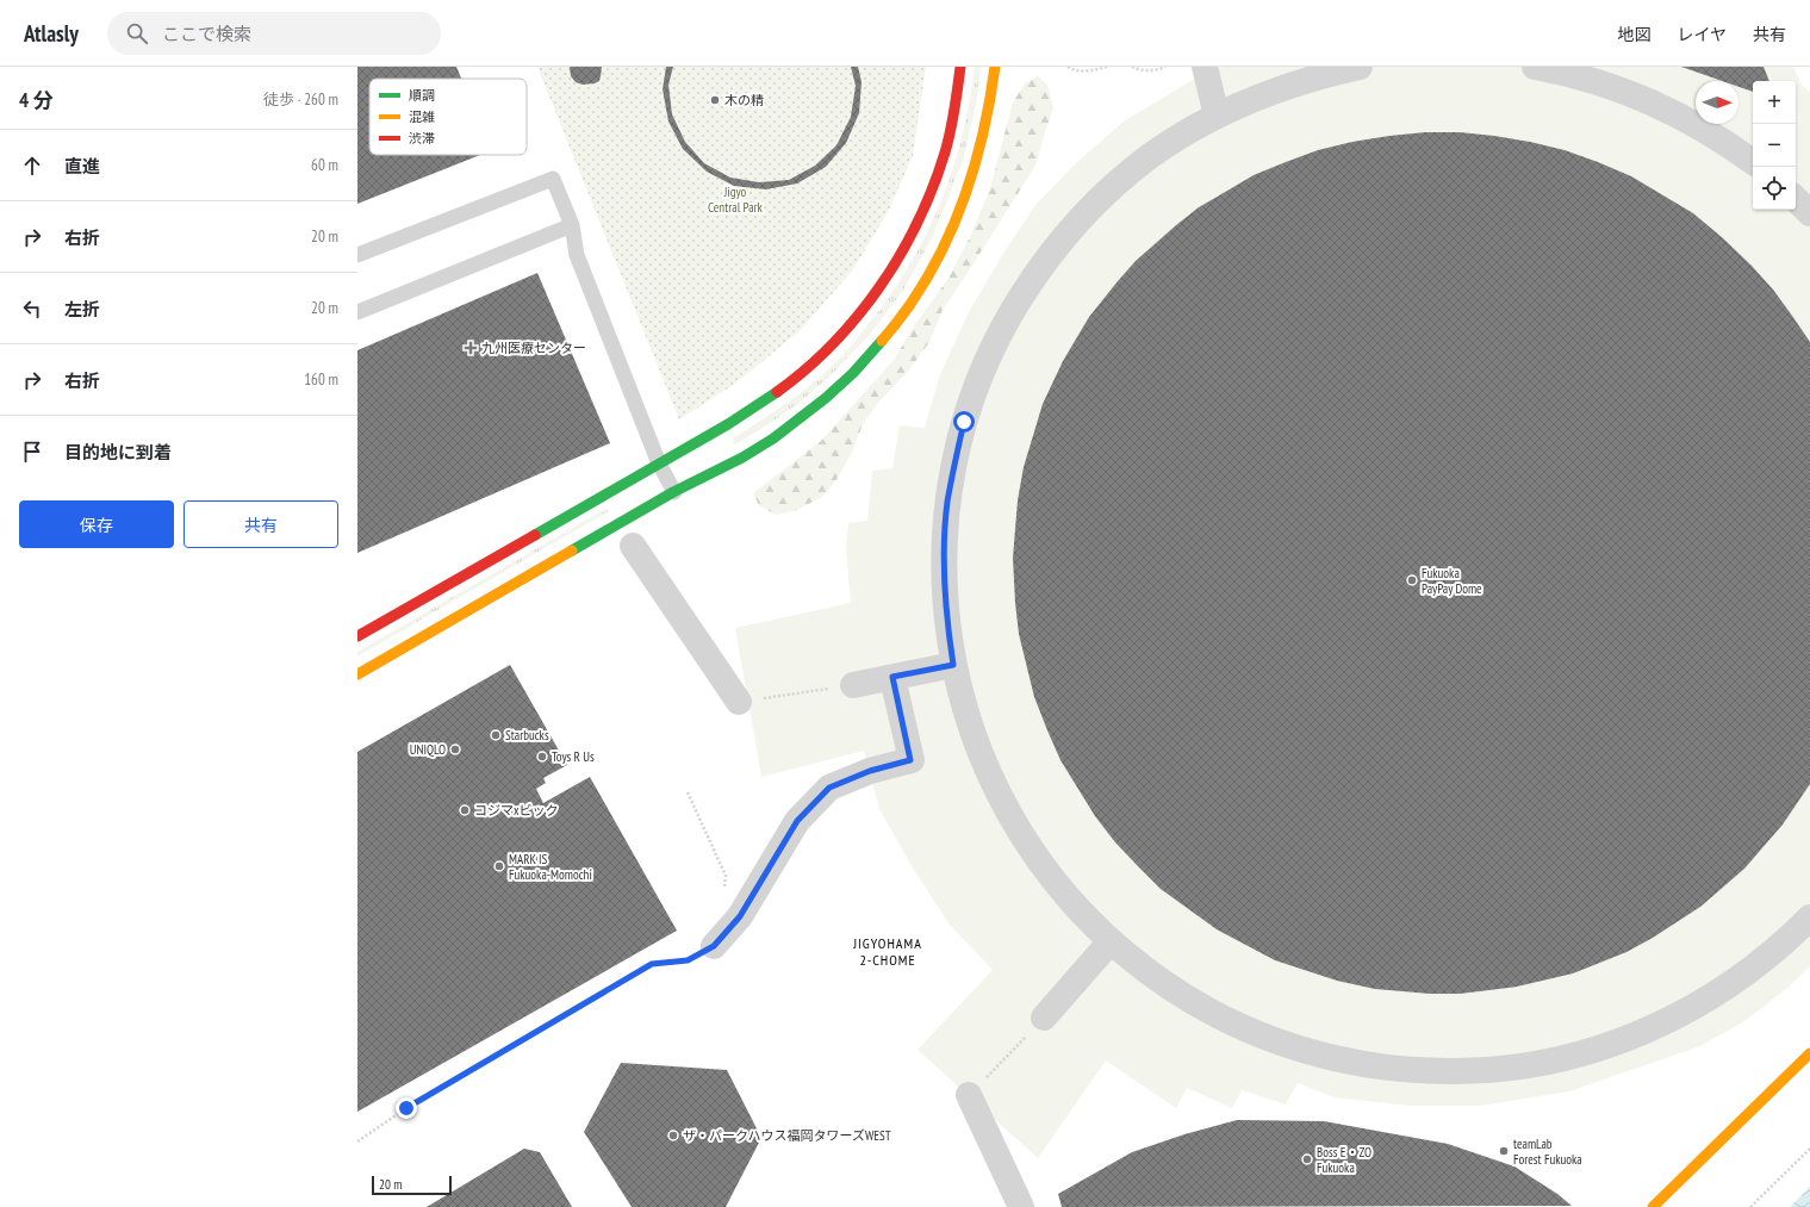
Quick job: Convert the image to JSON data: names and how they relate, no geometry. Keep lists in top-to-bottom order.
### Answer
{
  "districts": ["JIGYOHAMA 2-CHOME"],
  "parks": ["Jigyo Central Park"],
  "places": {
    "other": [
      "木の精",
      "Fukuoka PayPay Dome",
      "Starbucks",
      "UNIQLO",
      "Toys R Us",
      "コジマxビック",
      "MARK IS Fukuoka-Momochi",
      "ザ・パークハウス福岡タワーズWEST",
      "teamLab Forest Fukuoka",
      "Boss E・ZO Fukuoka"
    ],
    "health": ["九州医療センター"]
  },
  "legend": ["順調", "混雑", "渋滞"],
  "scale_bar": "20 m",
  "north": "right",
  "page": {
    "header": "Atlasly",
    "search": "ここで検索",
    "nav": ["地図", "レイヤ", "共有"],
    "heading": ["4 分", "徒歩 · 260 m"],
    "map_buttons": ["+", "−"],
    "list": [
      ["直進", "60 m"],
      ["右折", "20 m"],
      ["左折", "20 m"],
      ["右折", "160 m"],
      "目的地に到着"
    ],
    "buttons": ["保存", "共有"],
    "scale": "20 m"
  }
}
